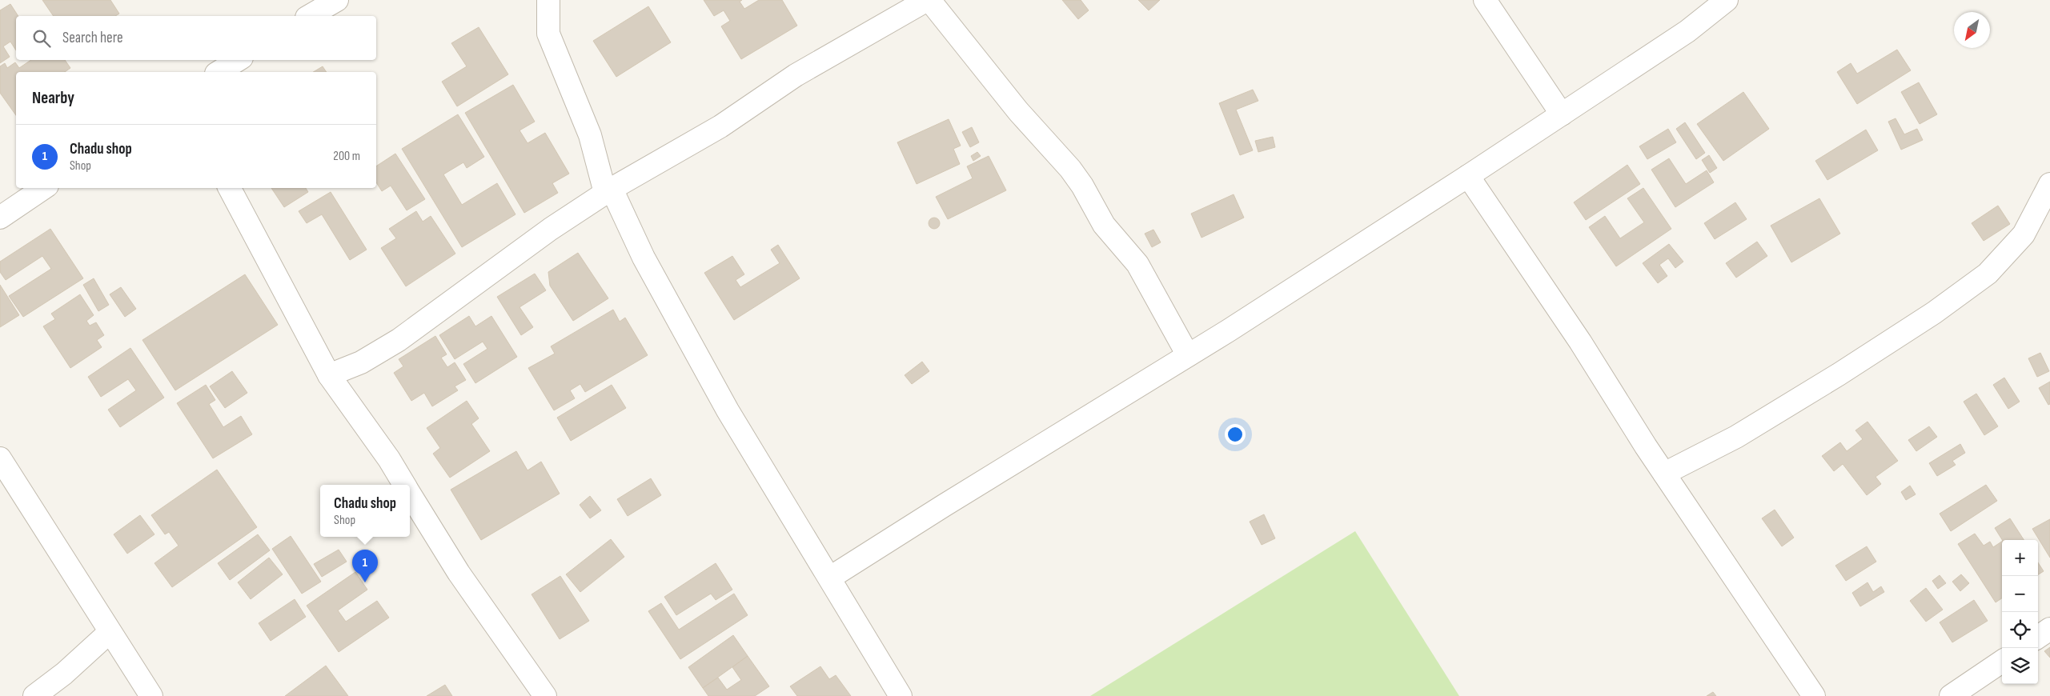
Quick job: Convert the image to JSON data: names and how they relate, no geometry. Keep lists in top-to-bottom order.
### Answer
{
  "north": "bottom left",
  "page": {
    "search": "Search here",
    "heading": "Nearby",
    "list": [
      {
        "mark": "1",
        "name": "Chadu shop",
        "note": "Shop",
        "value": "200 m"
      }
    ],
    "popup": ["Chadu shop", "Shop"],
    "map_buttons": ["+", "−"],
    "pins": "1"
  }
}
